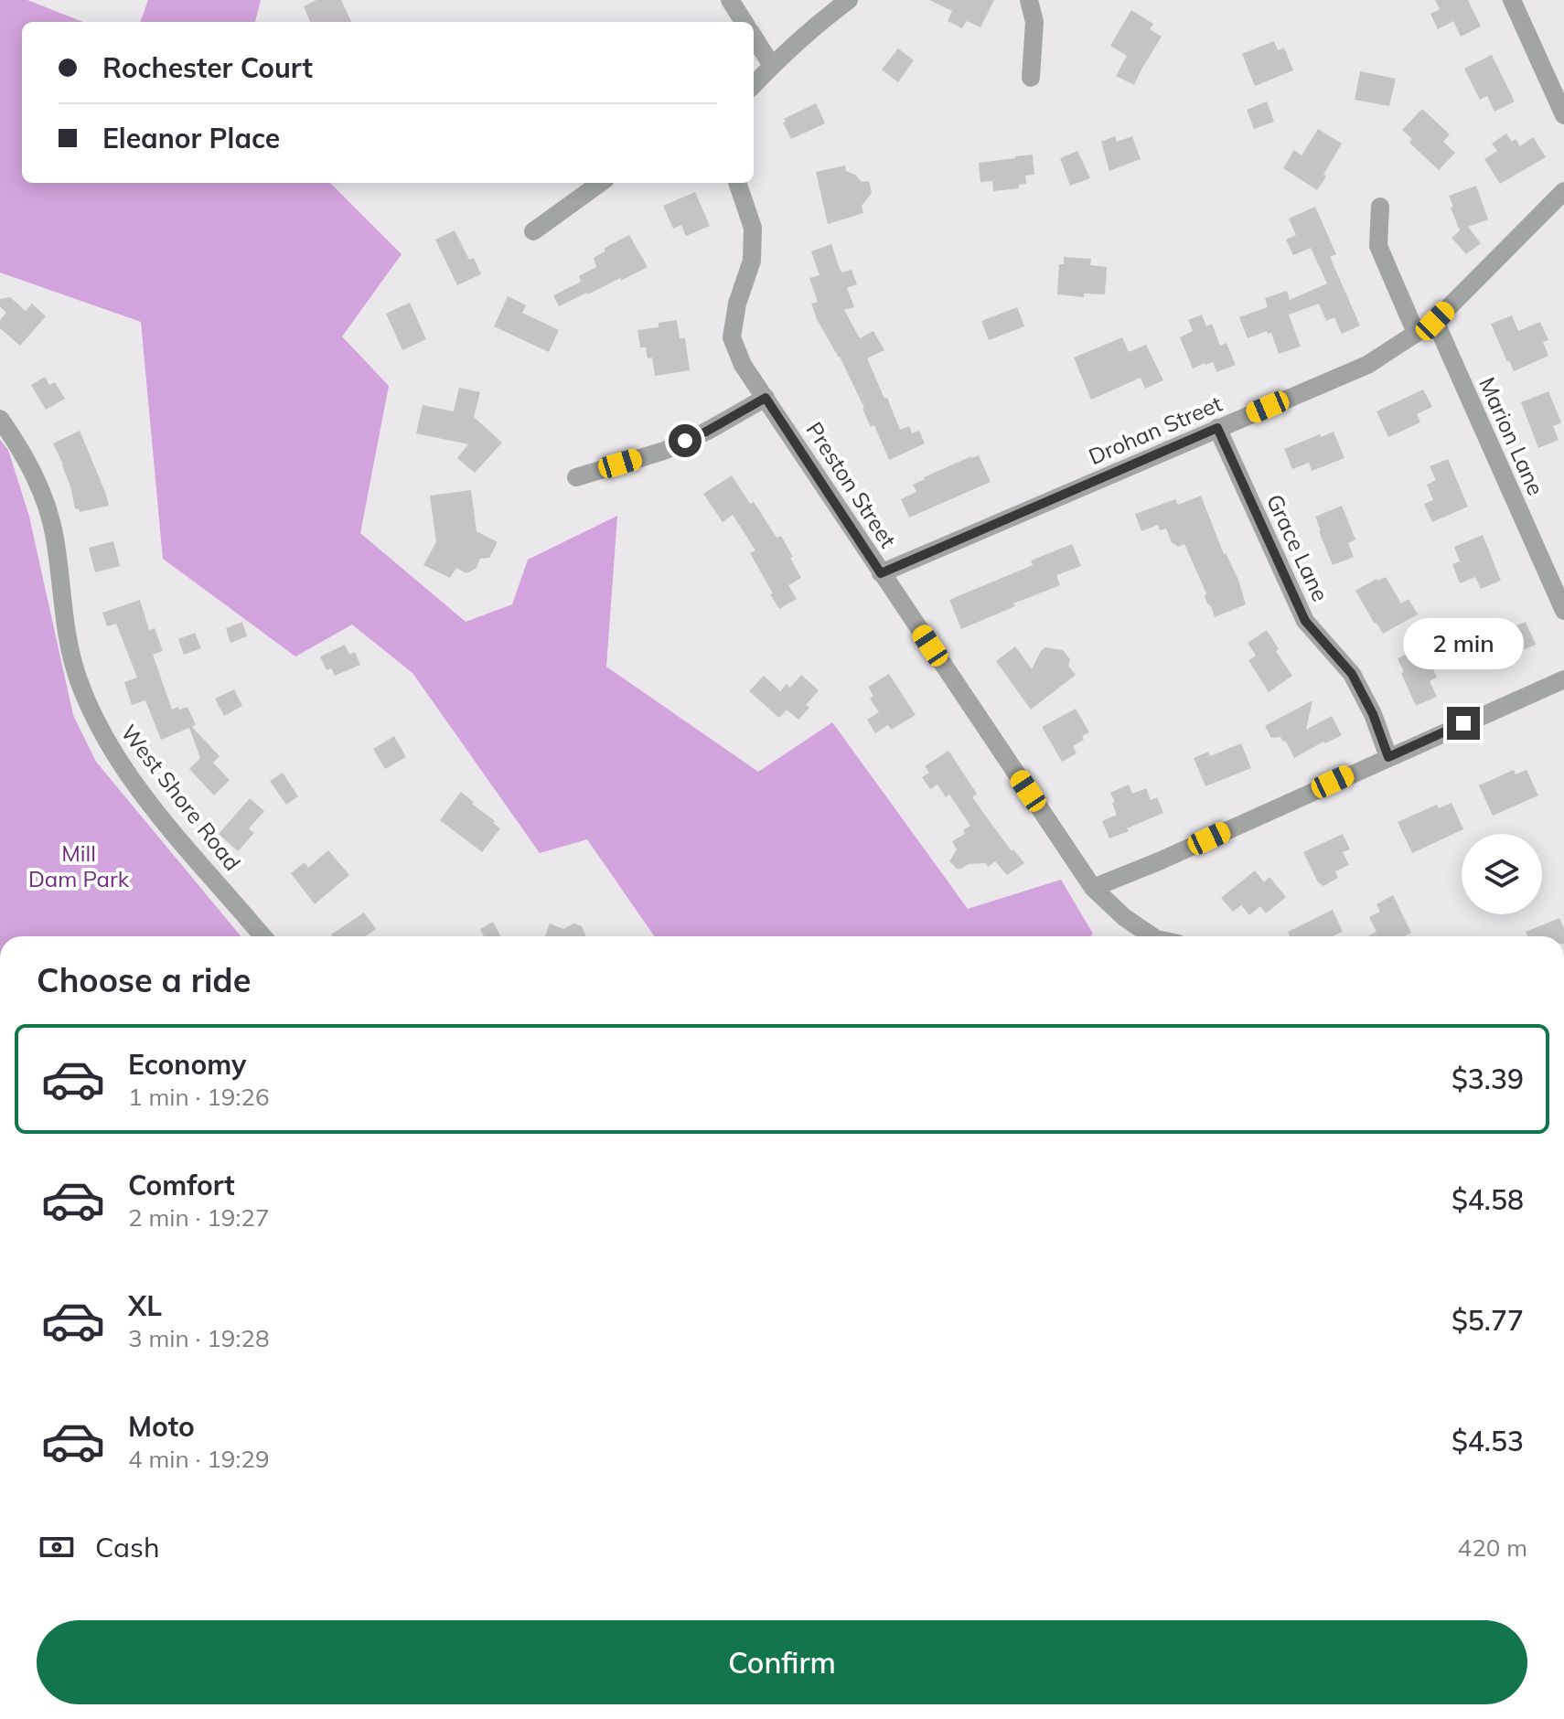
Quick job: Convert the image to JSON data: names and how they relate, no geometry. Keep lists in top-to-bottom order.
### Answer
{
  "streets": {
    "street": [
      "Drohan Street",
      "Marion Lane",
      "Preston Street",
      "Grace Lane",
      "West Shore Road"
    ]
  },
  "crossings": [
    ["Drohan Street", "Marion Lane"],
    ["Drohan Street", "Preston Street"],
    ["Drohan Street", "Grace Lane"]
  ],
  "parks": ["Mill Dam Park"],
  "page": {
    "banner": ["Rochester Court", "Eleanor Place"],
    "bubble": "2 min",
    "heading": "Choose a ride",
    "list": [
      {
        "name": "Economy",
        "note": "1 min · 19:26",
        "value": "$3.39"
      },
      {
        "name": "Comfort",
        "note": "2 min · 19:27",
        "value": "$4.58"
      },
      {
        "name": "XL",
        "note": "3 min · 19:28",
        "value": "$5.77"
      },
      {
        "name": "Moto",
        "note": "4 min · 19:29",
        "value": "$4.53"
      }
    ],
    "pay": ["Cash", "420 m"],
    "buttons": "Confirm"
  }
}
